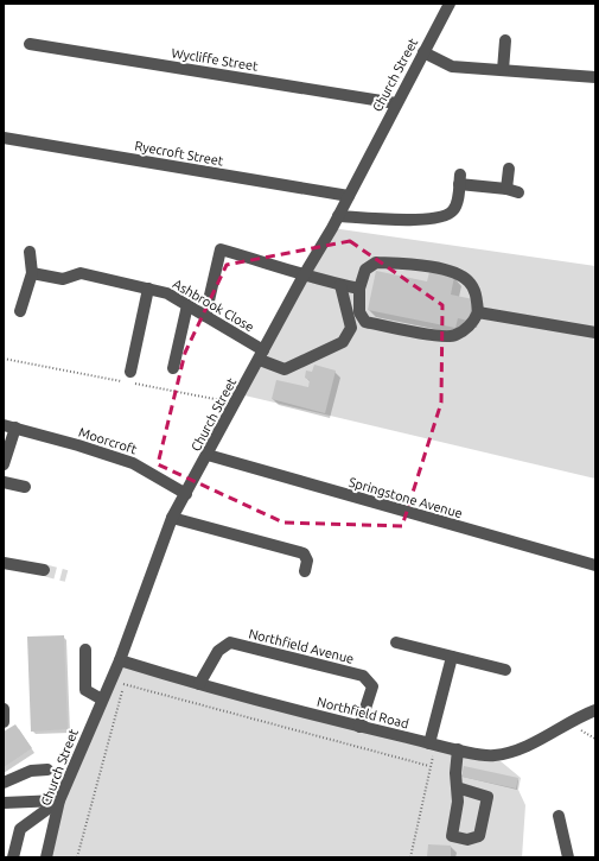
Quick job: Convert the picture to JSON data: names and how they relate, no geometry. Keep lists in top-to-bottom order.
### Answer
{
  "streets": {
    "street": [
      "Wycliffe Street",
      "Church Street",
      "Ryecroft Street",
      "Ashbrook Close",
      "Moorcroft",
      "Springstone Avenue",
      "Northfield Avenue",
      "Northfield Road"
    ]
  },
  "crossings": [
    ["Wycliffe Street", "Church Street"],
    ["Church Street", "Ryecroft Street"],
    ["Church Street", "Ashbrook Close"],
    ["Church Street", "Moorcroft"],
    ["Church Street", "Springstone Avenue"],
    ["Church Street", "Northfield Road"],
    ["Northfield Avenue", "Northfield Road"]
  ]
}
